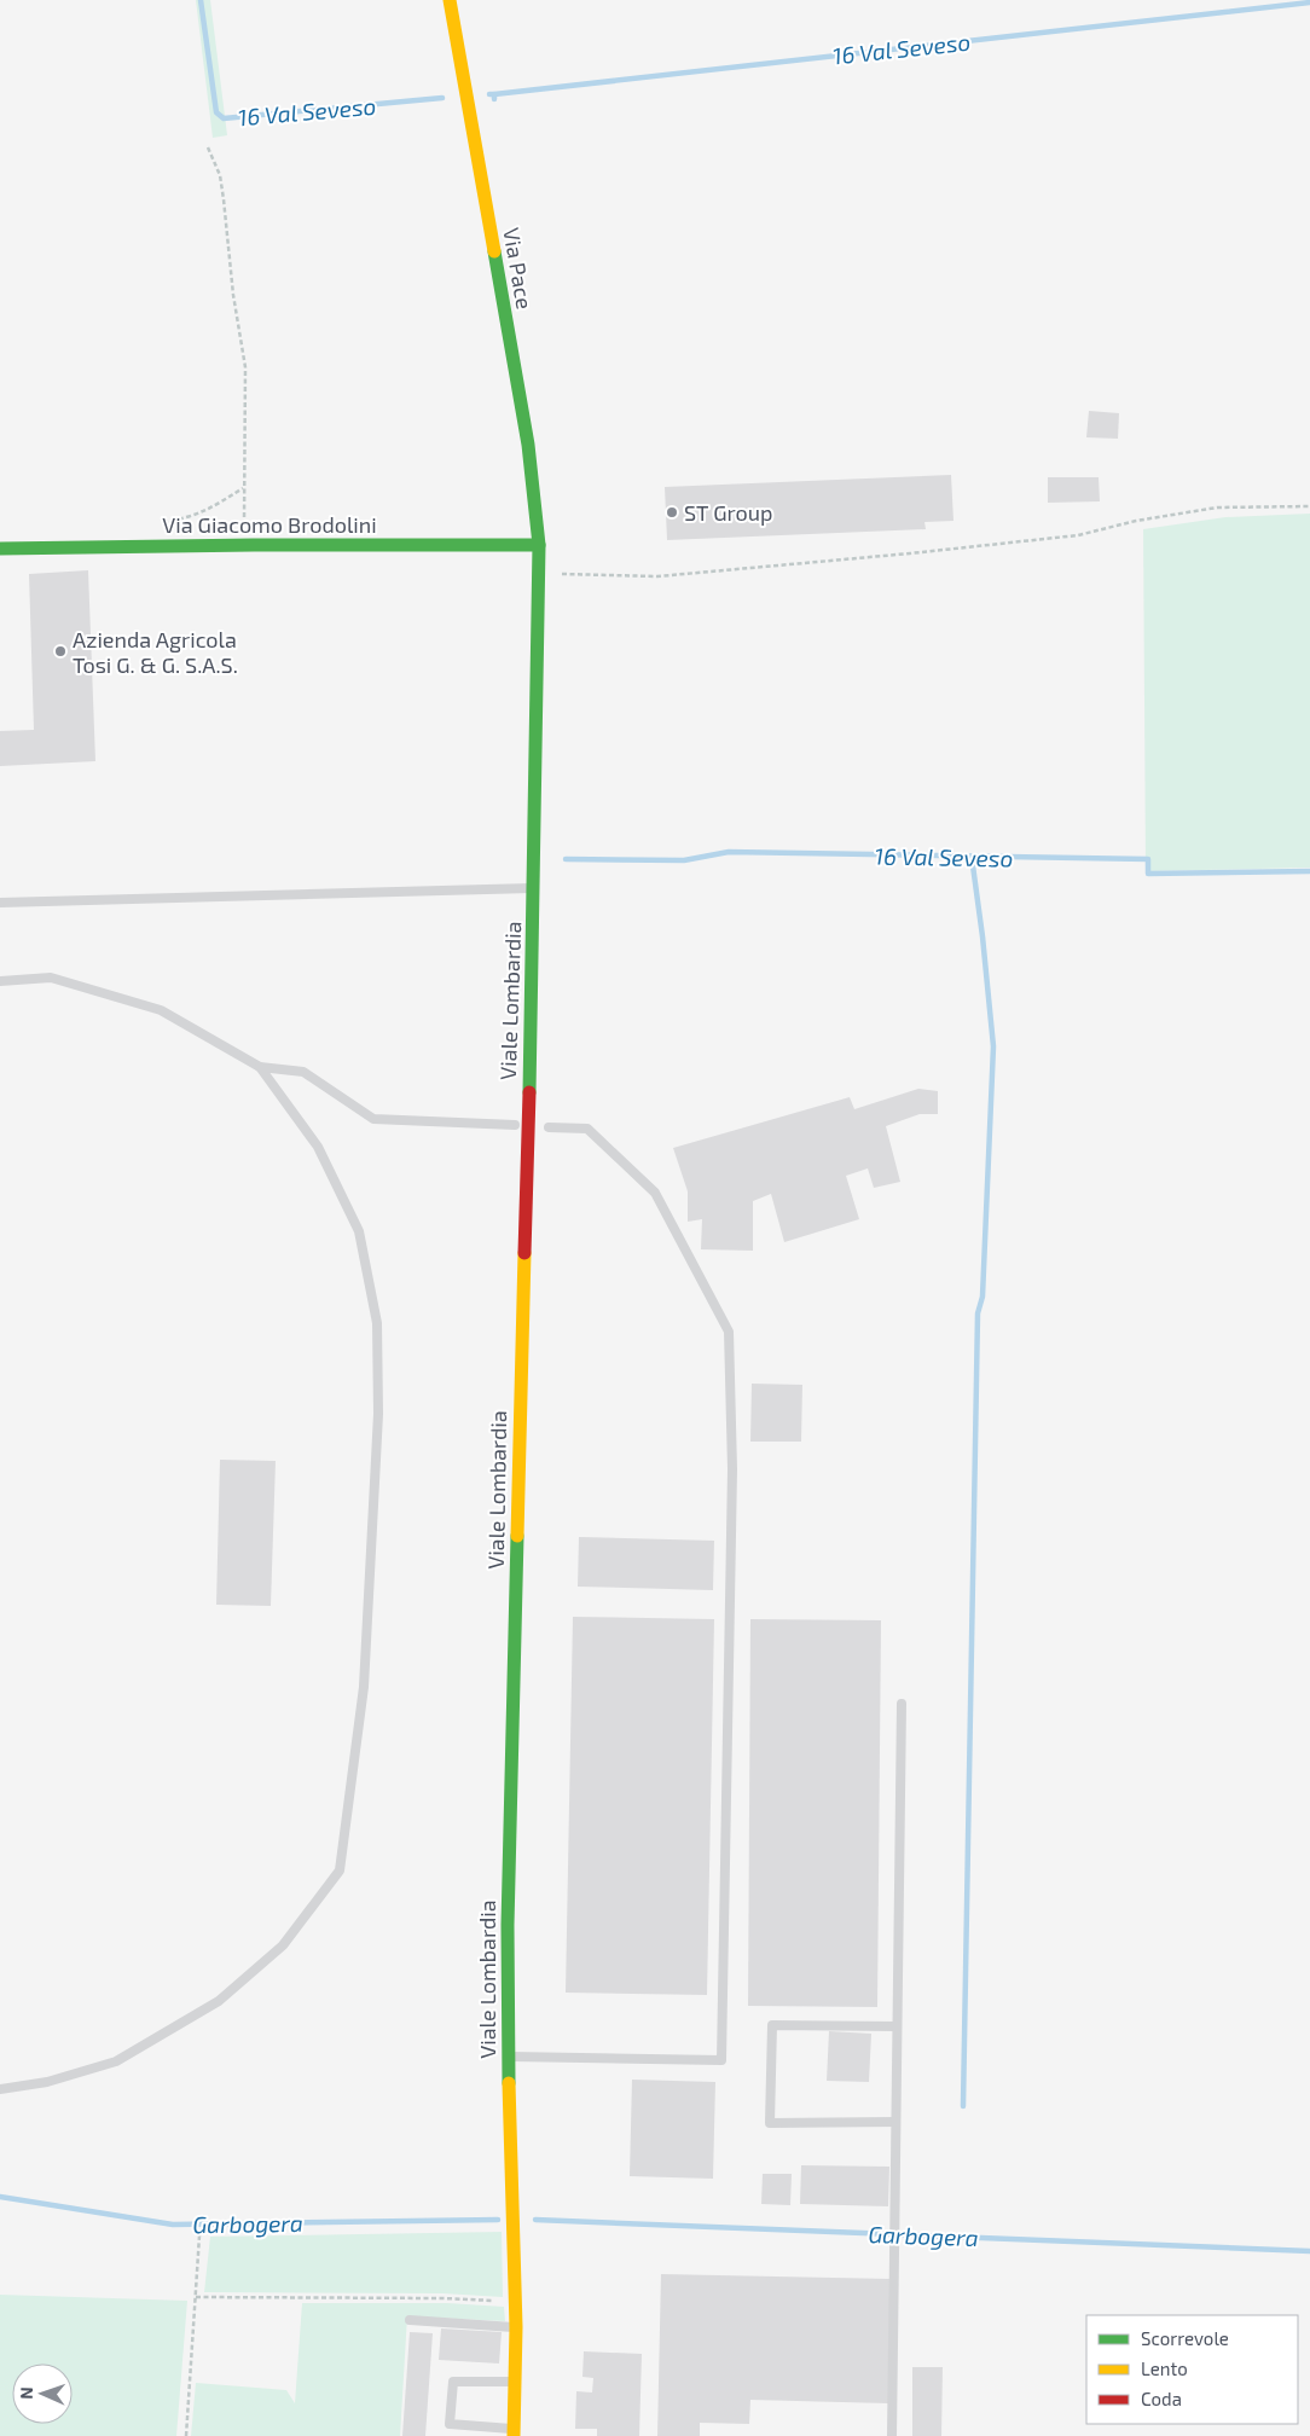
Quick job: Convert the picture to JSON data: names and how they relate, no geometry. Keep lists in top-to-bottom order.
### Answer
{
  "streets": {
    "street": ["Via Pace", "Via Giacomo Brodolini", "Viale Lombardia"]
  },
  "crossings": [
    ["Via Pace", "Via Giacomo Brodolini"],
    ["Via Pace", "Viale Lombardia"],
    ["Via Giacomo Brodolini", "Viale Lombardia"]
  ],
  "water": ["16 Val Seveso", "Garbogera"],
  "places": ["ST Group", "Azienda Agricola Tosi G. & G. S.A.S."],
  "legend": ["Scorrevole", "Lento", "Coda"],
  "north": "left"
}
